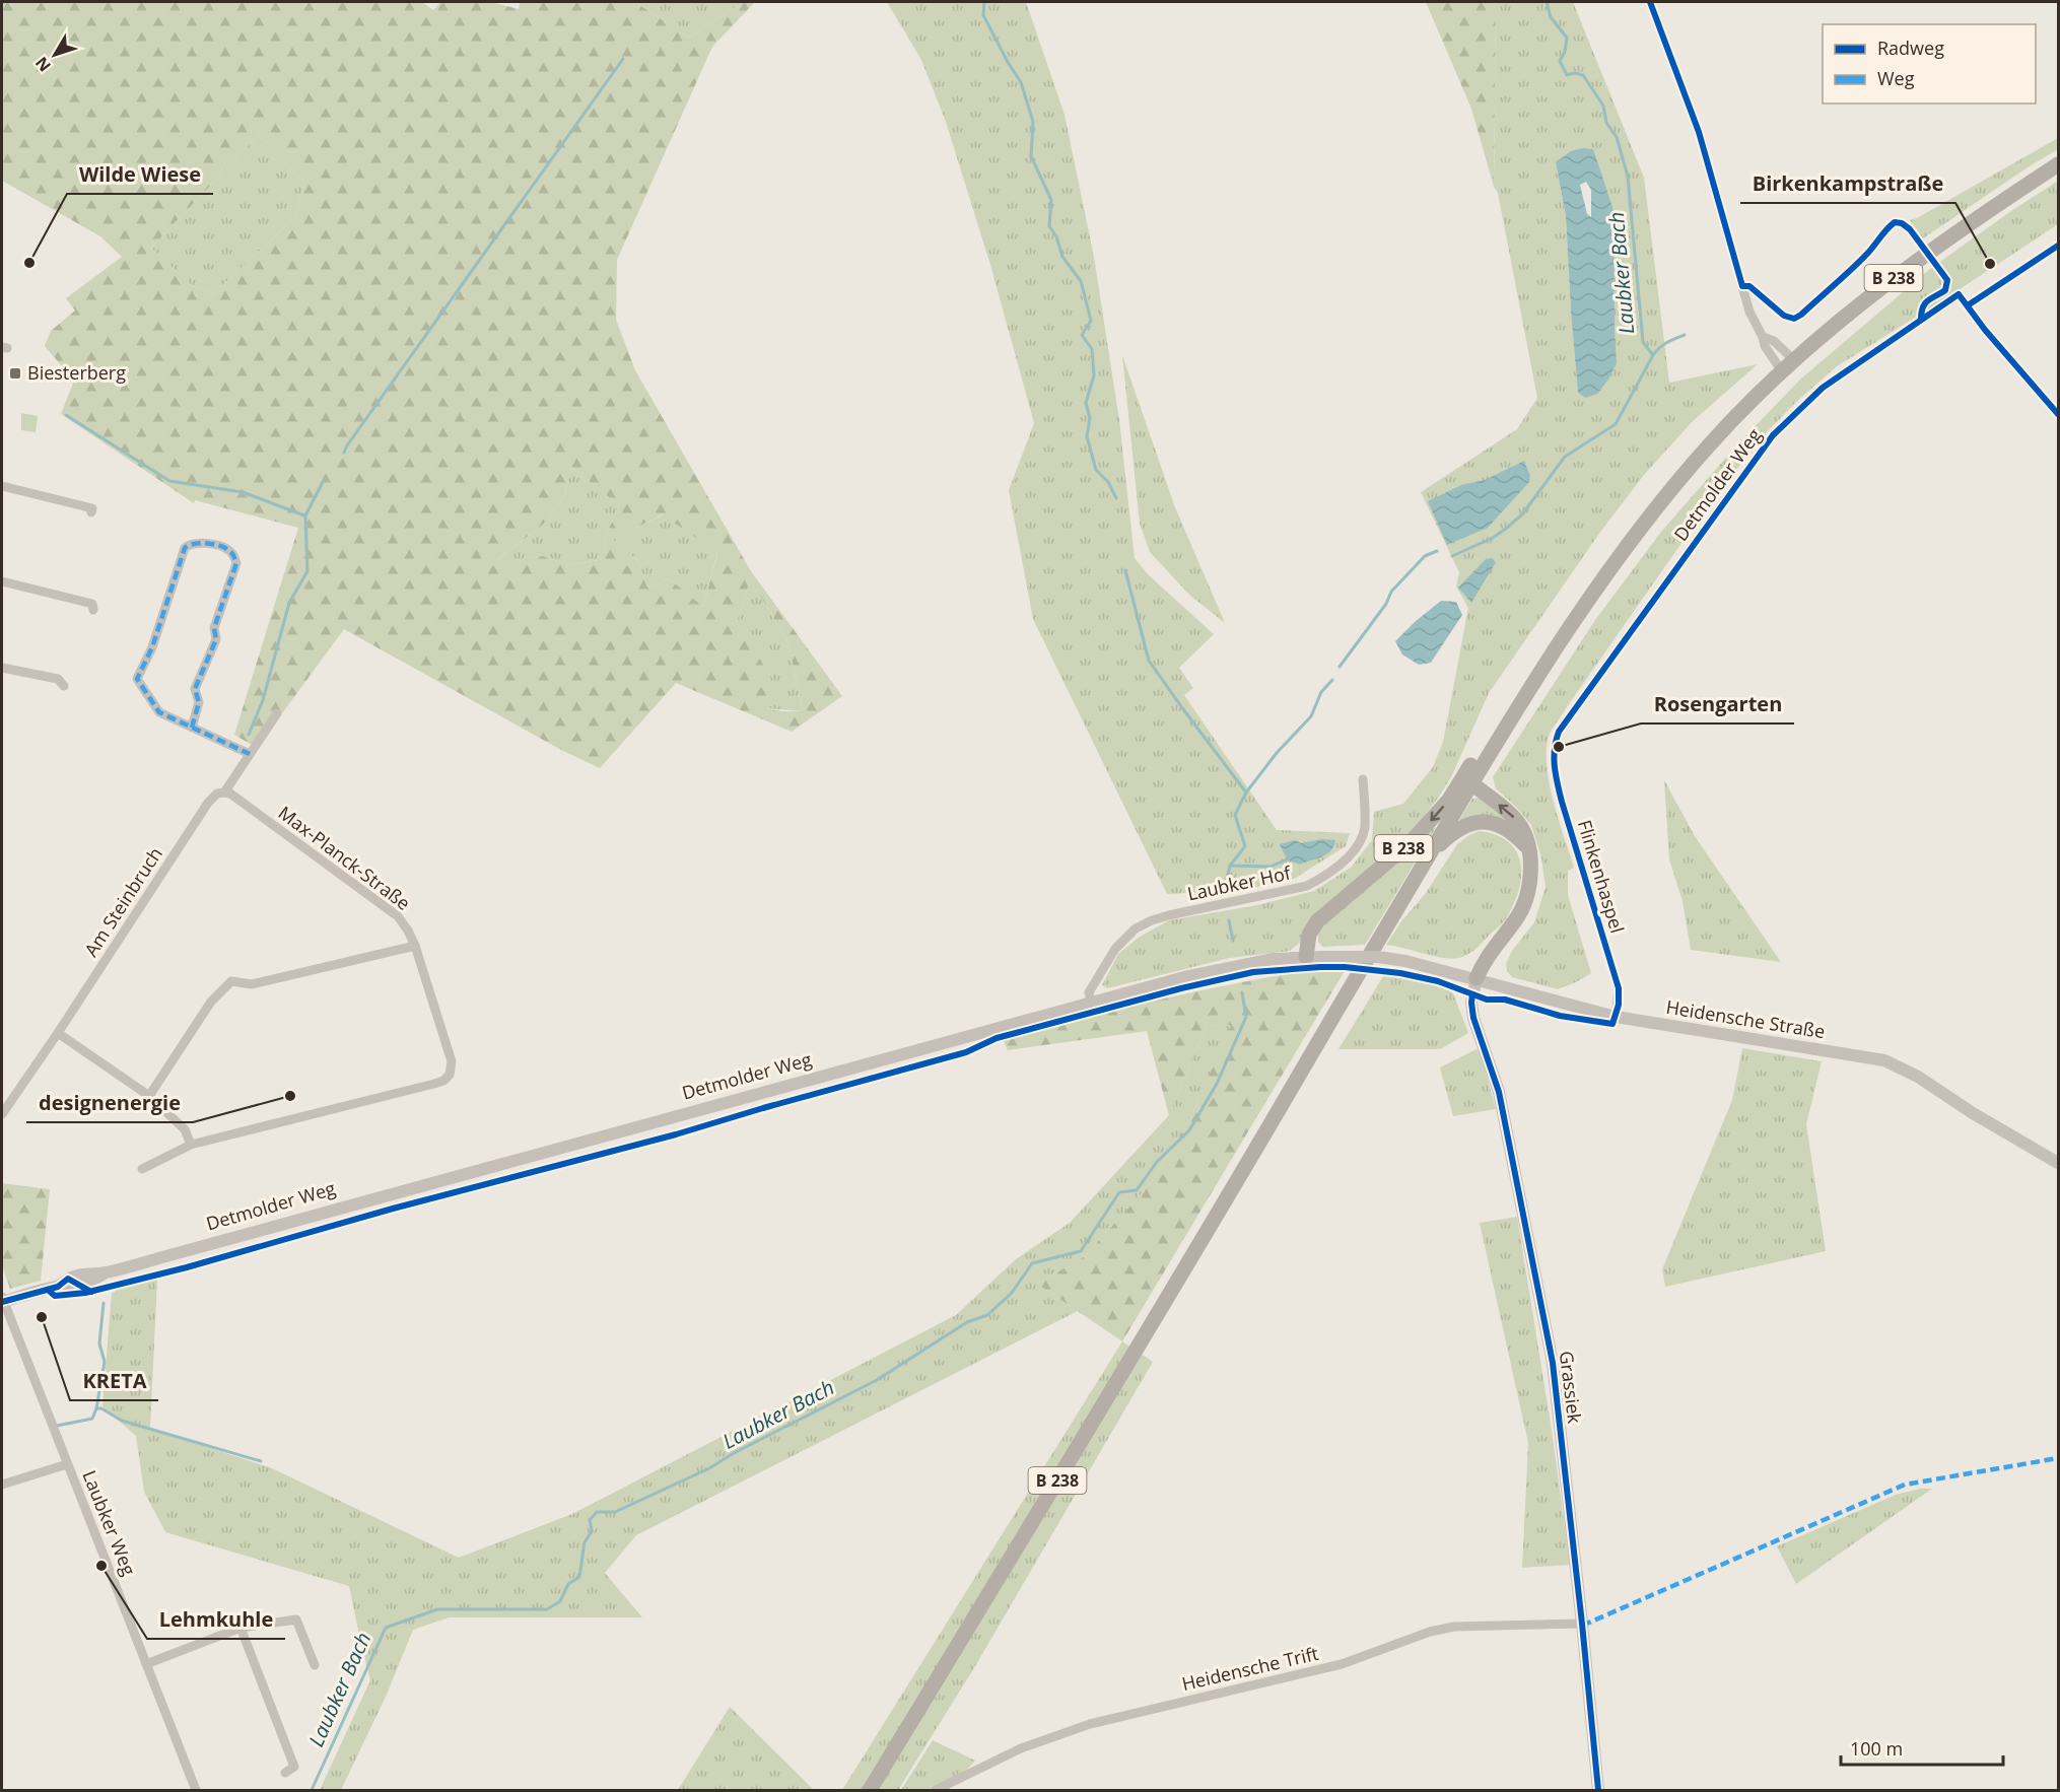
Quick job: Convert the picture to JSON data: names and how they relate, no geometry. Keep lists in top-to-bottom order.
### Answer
{
  "streets": {
    "main road": ["B 238", "Detmolder Weg"],
    "street": [
      "Max-Planck-Straße",
      "Flinkenhaspel",
      "Laubker Hof",
      "Am Steinbruch",
      "Heidensche Straße",
      "Grassiek",
      "Laubker Weg",
      "Heidensche Trift"
    ]
  },
  "crossings": [
    ["B 238", "Detmolder Weg"],
    ["Detmolder Weg", "Flinkenhaspel"],
    ["Detmolder Weg", "Laubker Hof"],
    ["Detmolder Weg", "Heidensche Straße"],
    ["Detmolder Weg", "Laubker Weg"],
    ["Max-Planck-Straße", "Am Steinbruch"],
    ["Flinkenhaspel", "Heidensche Straße"],
    ["Heidensche Straße", "Grassiek"],
    ["Grassiek", "Heidensche Trift"]
  ],
  "water": ["Laubker Bach"],
  "places": {
    "other": [
      "Wilde Wiese",
      "Birkenkampstraße",
      "Rosengarten",
      "designenergie",
      "KRETA",
      "Lehmkuhle"
    ],
    "transit": ["Biesterberg"]
  },
  "legend": ["Radweg", "Weg"],
  "scale_bar": "100 m",
  "north": "bottom left"
}
